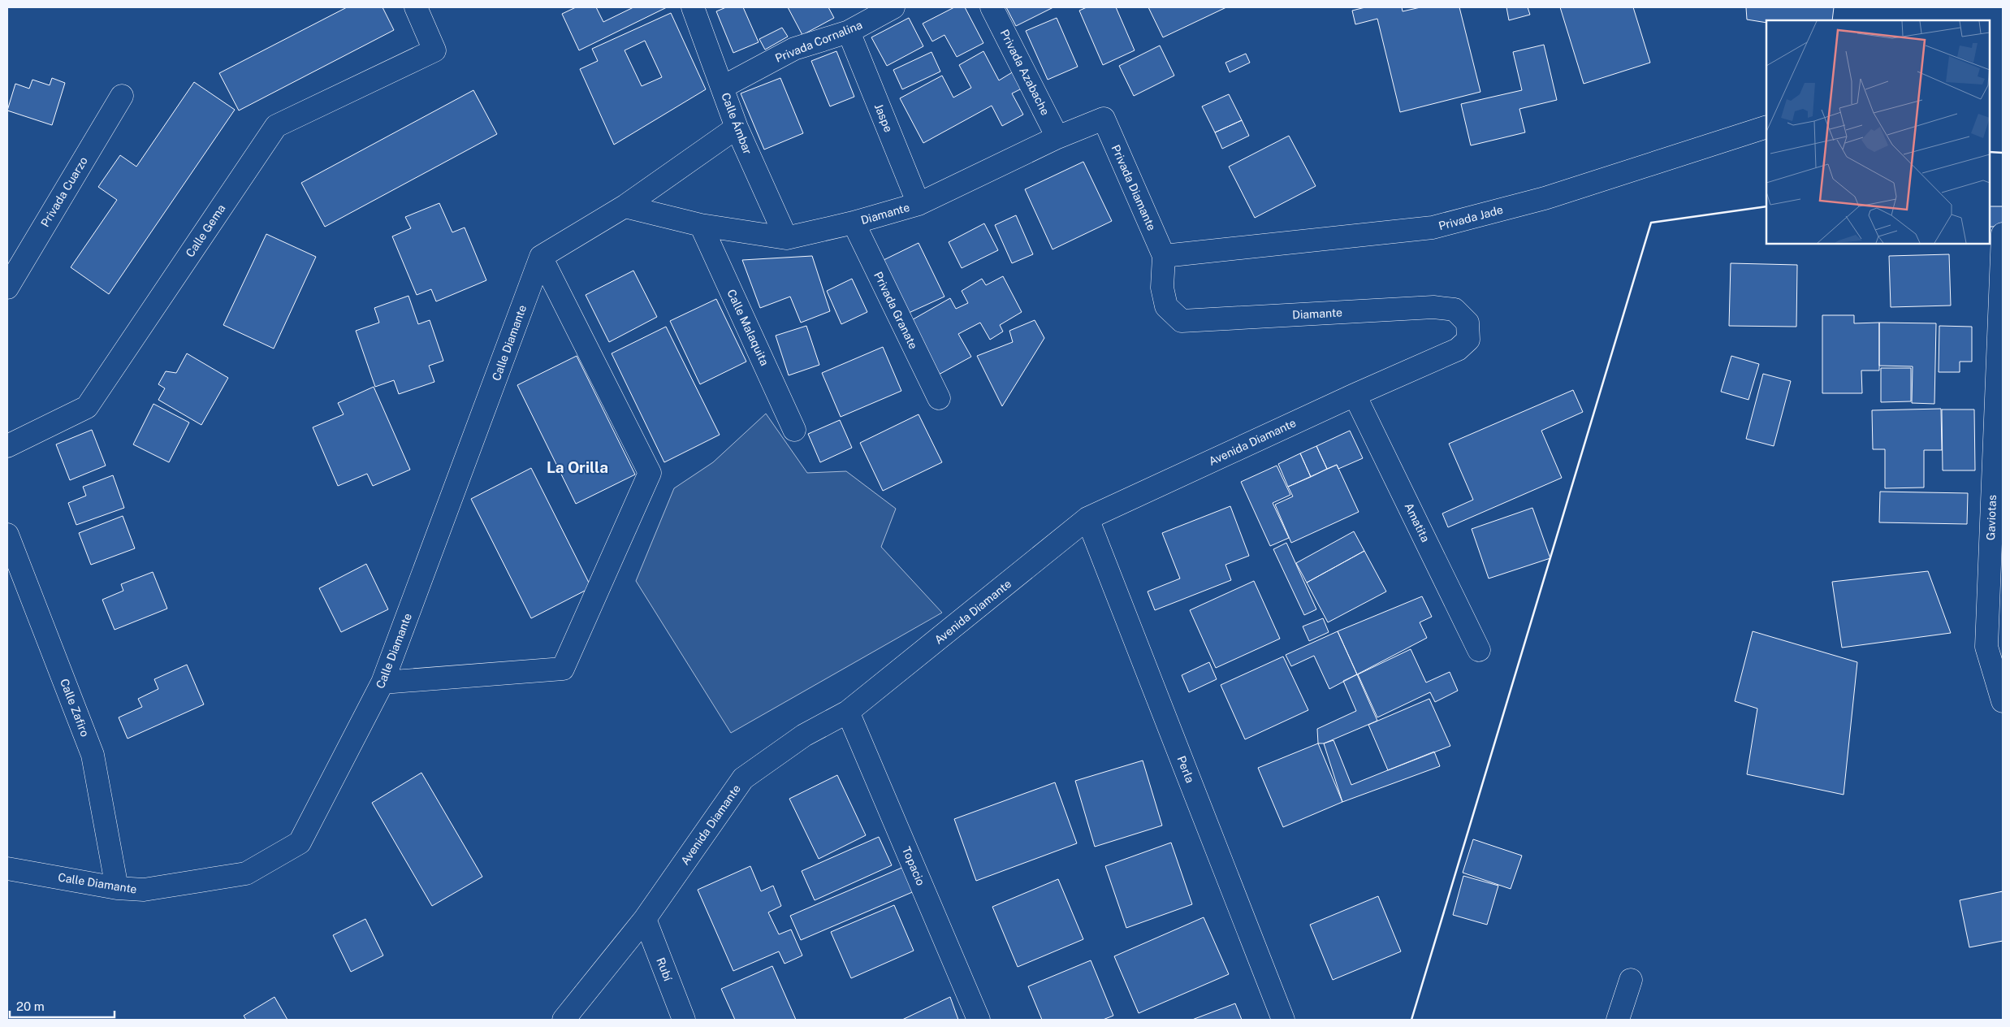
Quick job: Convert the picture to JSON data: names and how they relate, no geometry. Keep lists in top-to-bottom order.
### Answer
{
  "streets": {
    "street": [
      "Privada Cornalina",
      "Privada Azabache",
      "Jaspe",
      "Calle Ámbar",
      "Privada Diamante",
      "Privada Cuarzo",
      "Diamante",
      "Privada Jade",
      "Calle Gema",
      "Privada Granate",
      "Calle Malaquita",
      "Calle Diamante",
      "Avenida Diamante",
      "Gaviotas",
      "Amatita",
      "Calle Zafiro",
      "Perla",
      "Topacio",
      "Rubí"
    ]
  },
  "crossings": [
    ["Privada Cornalina", "Jaspe"],
    ["Privada Cornalina", "Calle Ámbar"],
    ["Privada Azabache", "Privada Diamante"],
    ["Privada Azabache", "Diamante"],
    ["Jaspe", "Diamante"],
    ["Calle Ámbar", "Diamante"],
    ["Privada Diamante", "Diamante"],
    ["Privada Diamante", "Privada Jade"],
    ["Diamante", "Privada Granate"],
    ["Diamante", "Calle Malaquita"],
    ["Diamante", "Avenida Diamante"],
    ["Calle Diamante", "Calle Zafiro"],
    ["Avenida Diamante", "Amatita"],
    ["Avenida Diamante", "Perla"],
    ["Avenida Diamante", "Topacio"],
    ["Avenida Diamante", "Rubí"]
  ],
  "districts": ["La Orilla"],
  "scale_bar": "20 m"
}
